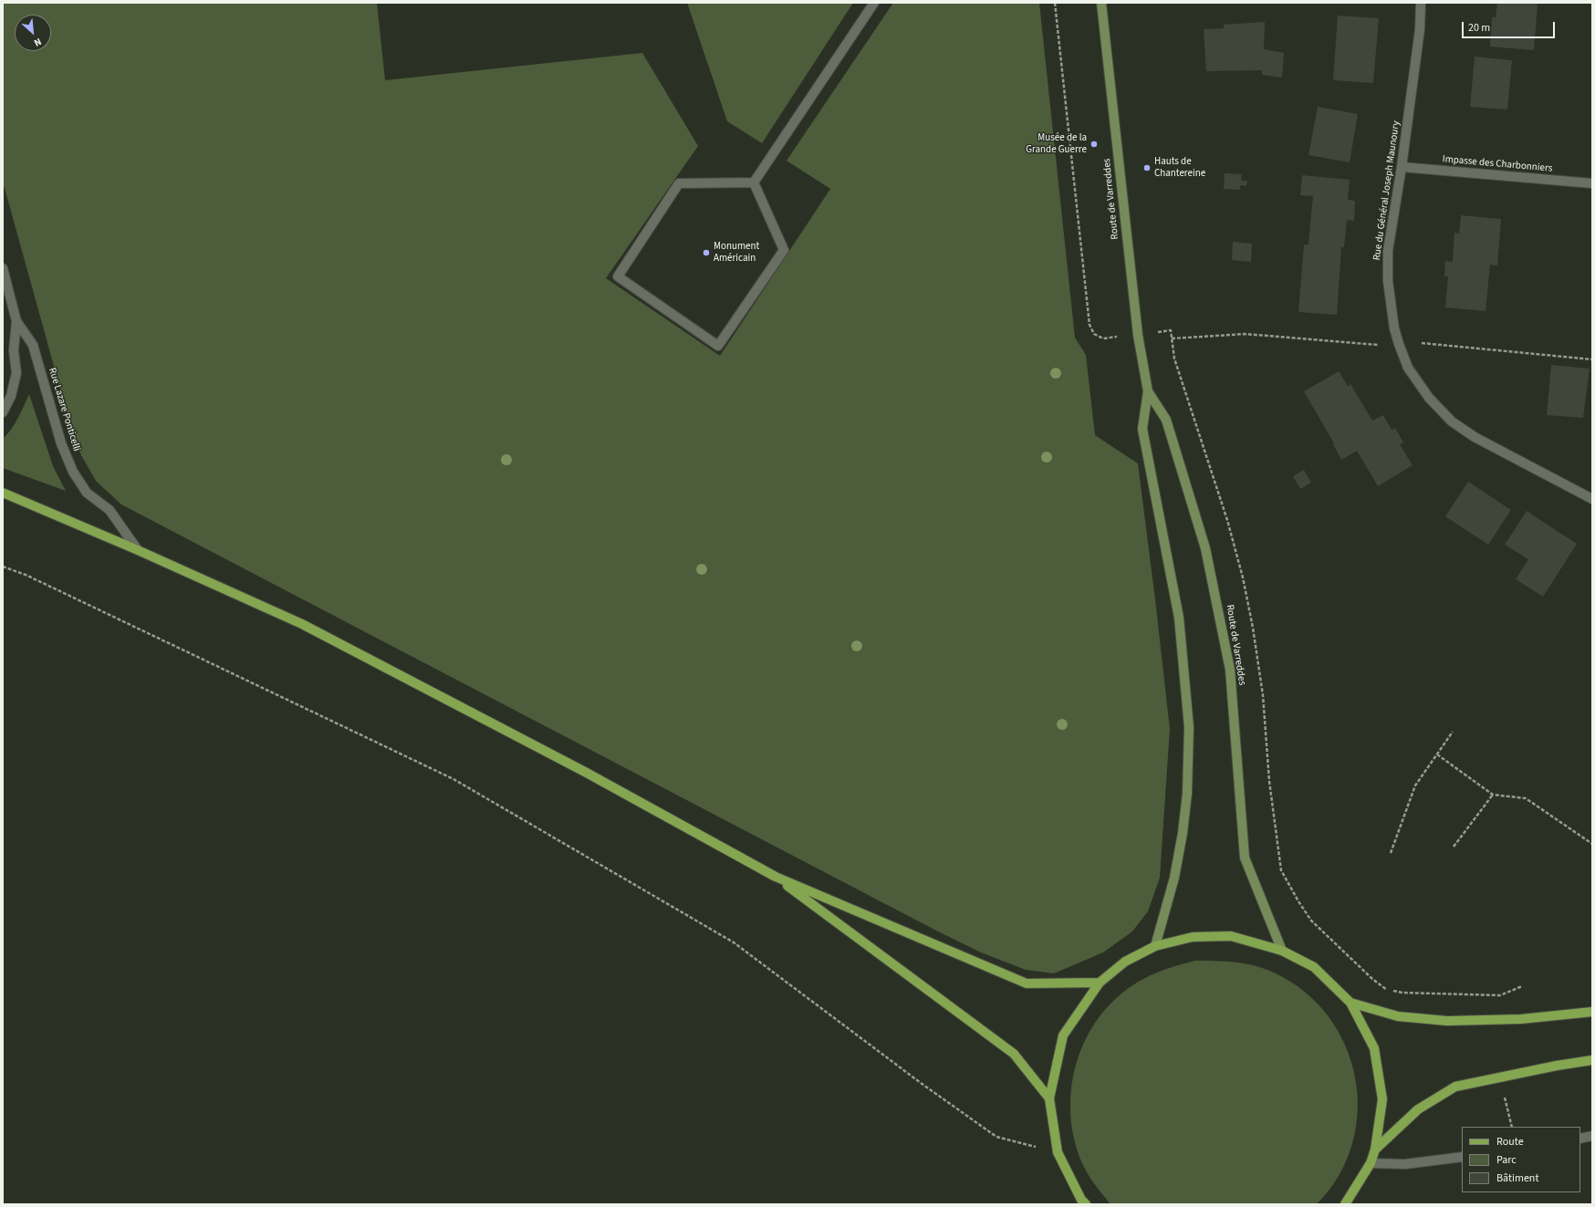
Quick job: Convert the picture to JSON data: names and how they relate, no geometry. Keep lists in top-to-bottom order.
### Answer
{
  "streets": {
    "main road": ["Route de Varreddes"],
    "street": ["Impasse des Charbonniers", "Rue du Général Joseph Maunoury", "Rue Lazare Ponticelli"]
  },
  "crossings": [
    ["Impasse des Charbonniers", "Rue du Général Joseph Maunoury"]
  ],
  "places": ["Musée de la Grande Guerre", "Hauts de Chantereine", "Monument Américain"],
  "legend": ["Route", "Parc", "Bâtiment"],
  "scale_bar": "20 m",
  "north": "bottom right"
}
